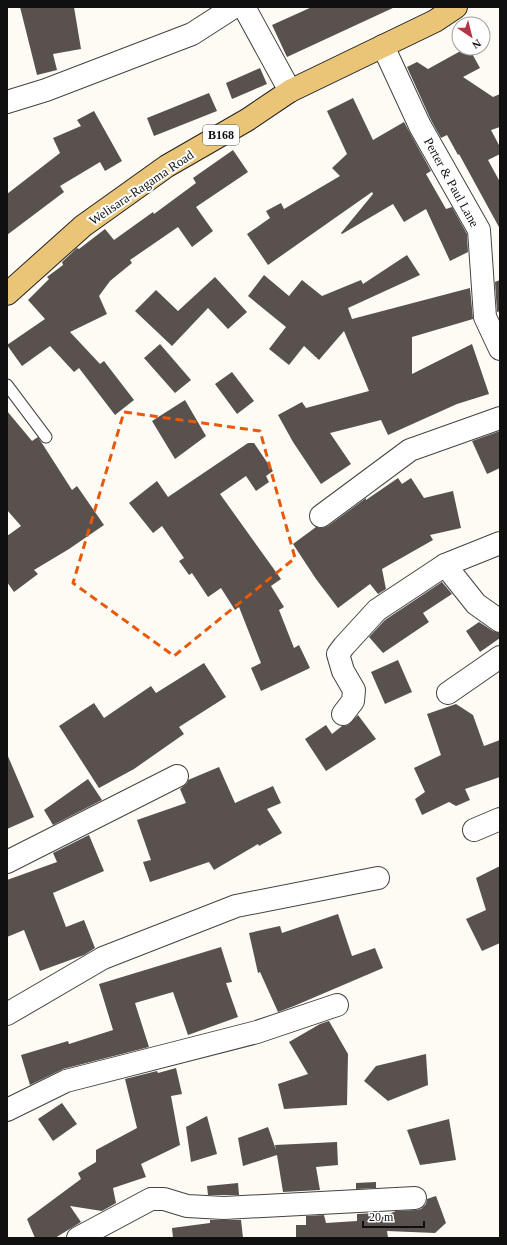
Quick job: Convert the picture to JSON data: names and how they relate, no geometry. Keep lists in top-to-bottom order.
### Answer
{
  "streets": {
    "main road": ["B168", "Welisara-Ragama Road"],
    "street": ["Perter & Paul Lane"]
  },
  "crossings": [
    ["Perter & Paul Lane", "Welisara-Ragama Road"]
  ],
  "scale_bar": "20 m",
  "north": "bottom right"
}
